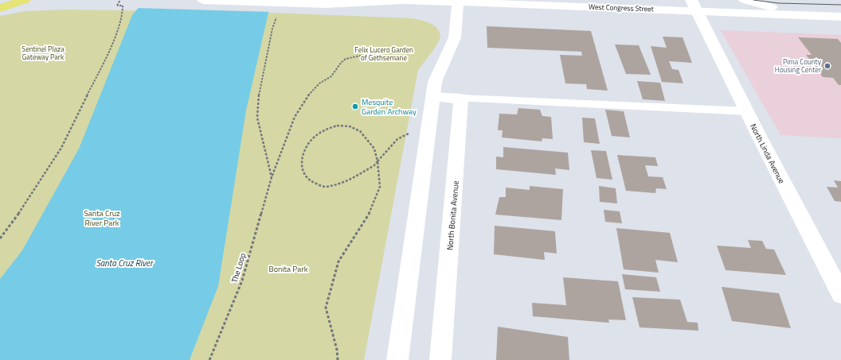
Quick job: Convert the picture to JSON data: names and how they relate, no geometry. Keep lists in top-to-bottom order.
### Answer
{
  "streets": {
    "street": ["West Congress Street", "North Linda Avenue", "North Bonita Avenue"],
    "path": ["The Loop"]
  },
  "crossings": [
    ["West Congress Street", "North Linda Avenue"]
  ],
  "water": ["Santa Cruz River"],
  "parks": [
    "Sentinel Plaza Gateway Park",
    "Felix Lucero Garden of Gethsemane",
    "Santa Cruz River Park",
    "Bonita Park"
  ],
  "places": ["Pima County Housing Center", "Mesquite Garden Archway"]
}
